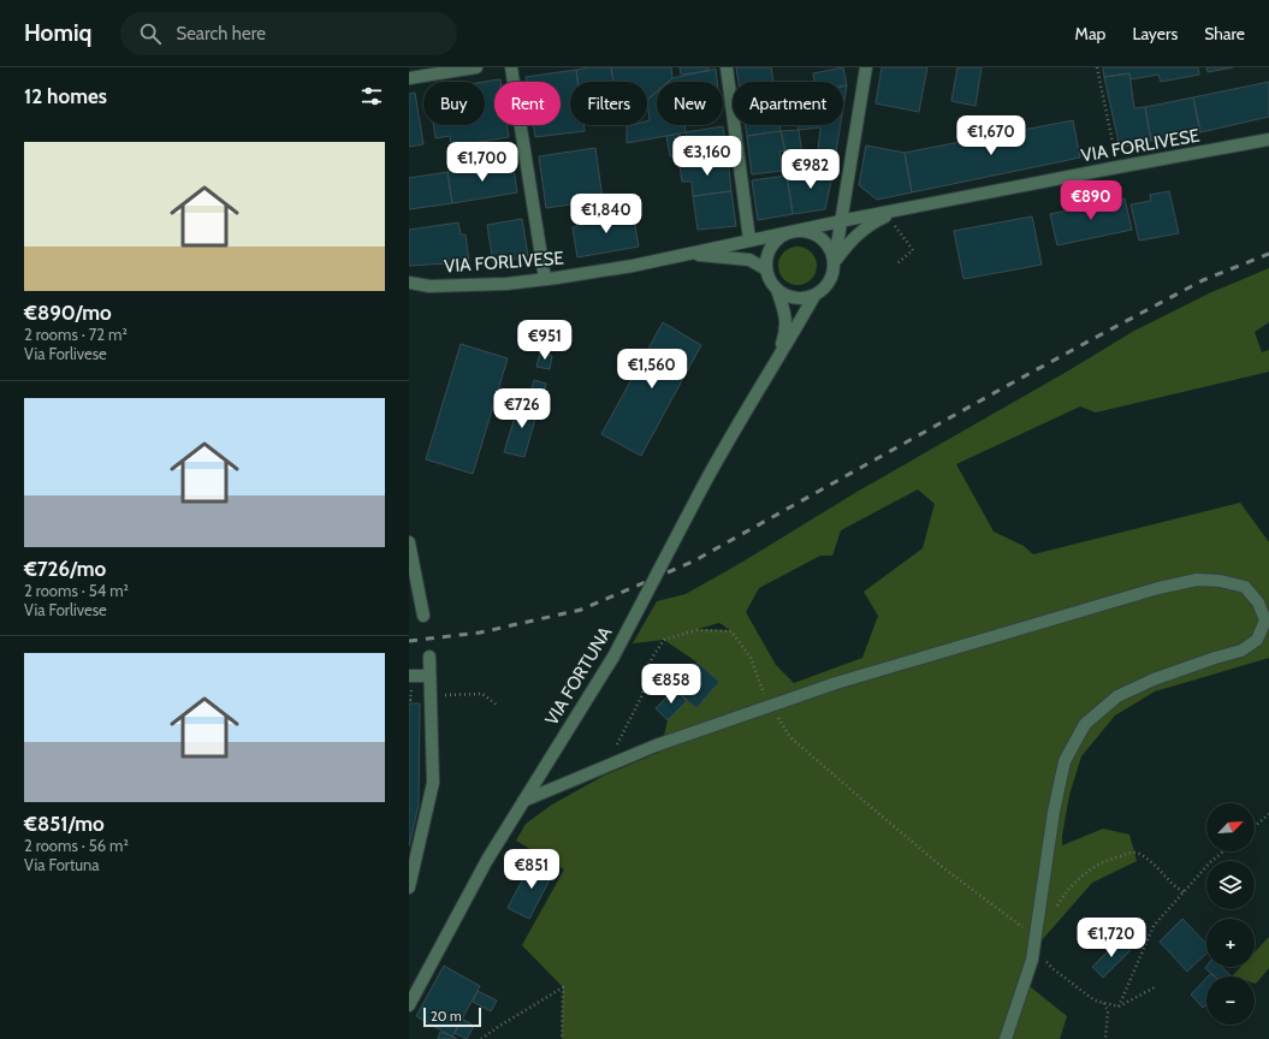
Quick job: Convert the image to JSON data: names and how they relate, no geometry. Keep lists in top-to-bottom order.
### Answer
{
  "streets": {
    "street": ["VIA FORLIVESE", "VIA FORTUNA"]
  },
  "crossings": [
    ["VIA FORLIVESE", "VIA FORTUNA"]
  ],
  "scale_bar": "20 m",
  "north": "top right",
  "page": {
    "header": "Homiq",
    "search": "Search here",
    "nav": ["Map", "Layers", "Share"],
    "heading": "12 homes",
    "chip": [
      "Buy",
      "Rent",
      "Filters",
      "New",
      "Apartment"
    ],
    "price": [
      "€1,670",
      "€3,160",
      "€1,700",
      "€982",
      "€890",
      "€1,840",
      "€951",
      "€1,560",
      "€726",
      "€858",
      "€851",
      "€1,720"
    ],
    "list": [
      {
        "name": "€890/mo",
        "note": "2 rooms · 72 m² · Via Forlivese"
      },
      {
        "name": "€726/mo",
        "note": "2 rooms · 54 m² · Via Forlivese"
      },
      {
        "name": "€851/mo",
        "note": "2 rooms · 56 m² · Via Fortuna"
      }
    ],
    "map_buttons": ["+", "−"],
    "scale": "20 m"
  }
}
